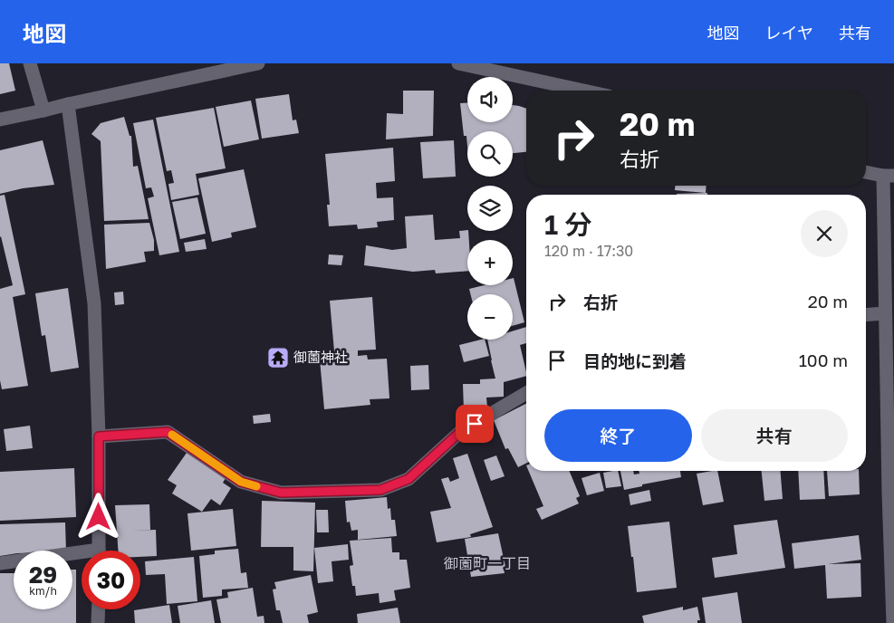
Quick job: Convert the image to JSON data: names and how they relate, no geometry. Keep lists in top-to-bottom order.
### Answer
{
  "districts": ["御薗町一丁目"],
  "places": {
    "temple": ["御薗神社"]
  },
  "page": {
    "header": "地図",
    "nav": ["地図", "レイヤ", "共有"],
    "map_buttons": ["+", "−"],
    "turn": ["20 m", "右折"],
    "heading": ["1 分", "120 m · 17:30"],
    "list": [
      {
        "name": "右折",
        "value": "20 m"
      },
      {
        "name": "目的地に到着",
        "value": "100 m"
      }
    ],
    "buttons": ["終了", "共有"],
    "speed": "29 km/h",
    "limit": "30"
  }
}
